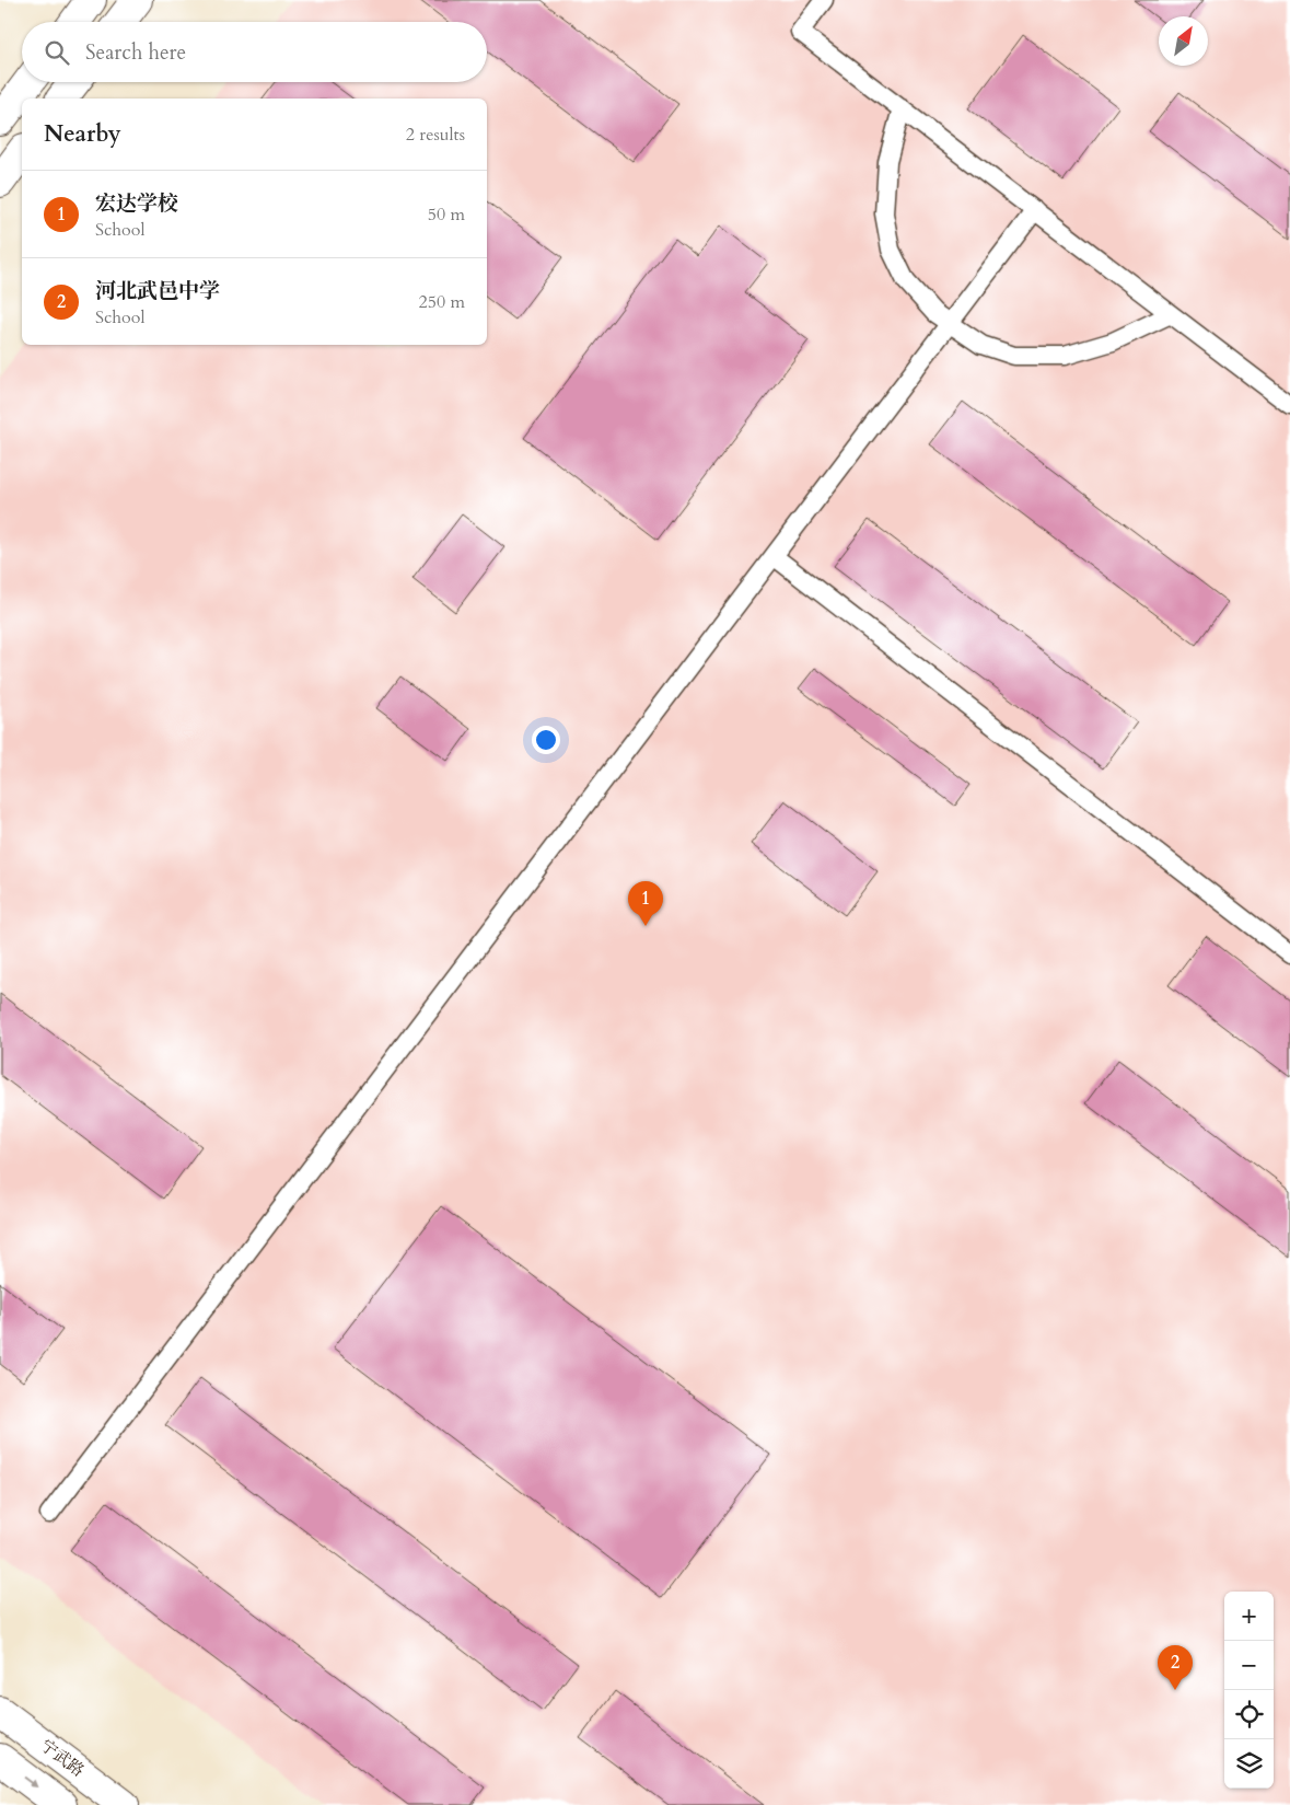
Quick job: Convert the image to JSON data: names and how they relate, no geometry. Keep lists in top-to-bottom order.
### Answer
{
  "streets": {
    "main road": ["宁武路"]
  },
  "north": "top right",
  "page": {
    "search": "Search here",
    "heading": ["Nearby", "2 results"],
    "list": [
      {
        "mark": "1",
        "name": "宏达学校",
        "note": "School",
        "value": "50 m"
      },
      {
        "mark": "2",
        "name": "河北武邑中学",
        "note": "School",
        "value": "250 m"
      }
    ],
    "pins": ["1", "2"],
    "map_buttons": ["+", "−"]
  }
}
